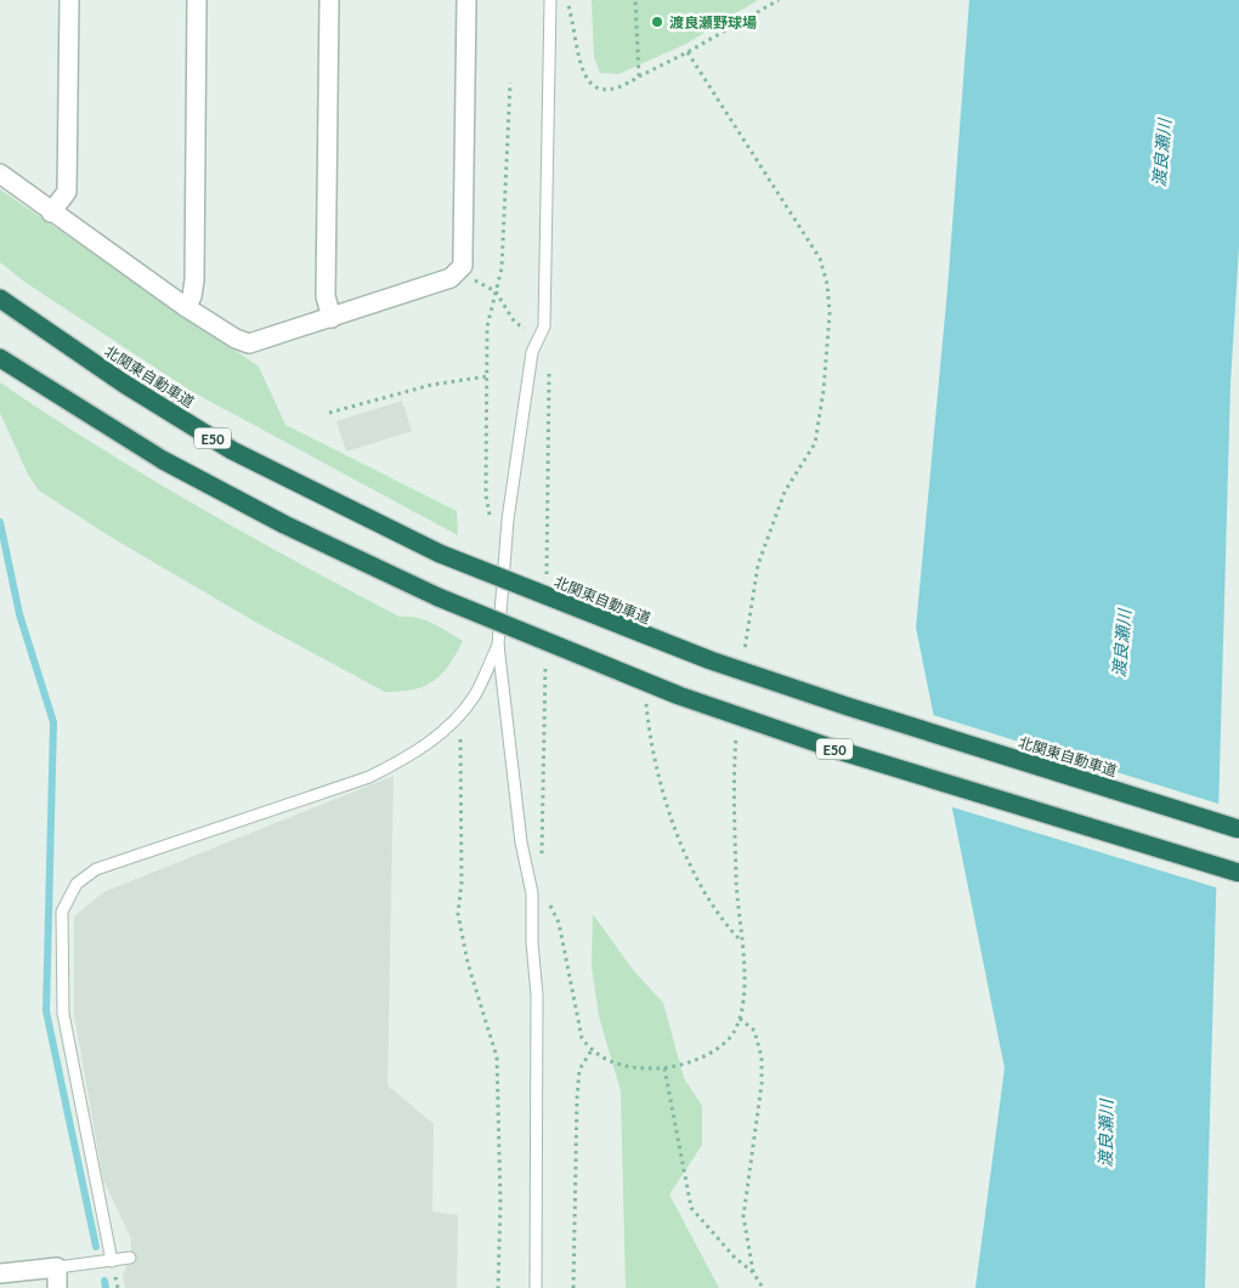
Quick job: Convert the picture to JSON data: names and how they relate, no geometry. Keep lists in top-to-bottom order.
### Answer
{
  "streets": {
    "highway": ["北関東自動車道", "E50"]
  },
  "water": ["渡良瀬川"],
  "places": ["渡良瀬野球場"]
}
